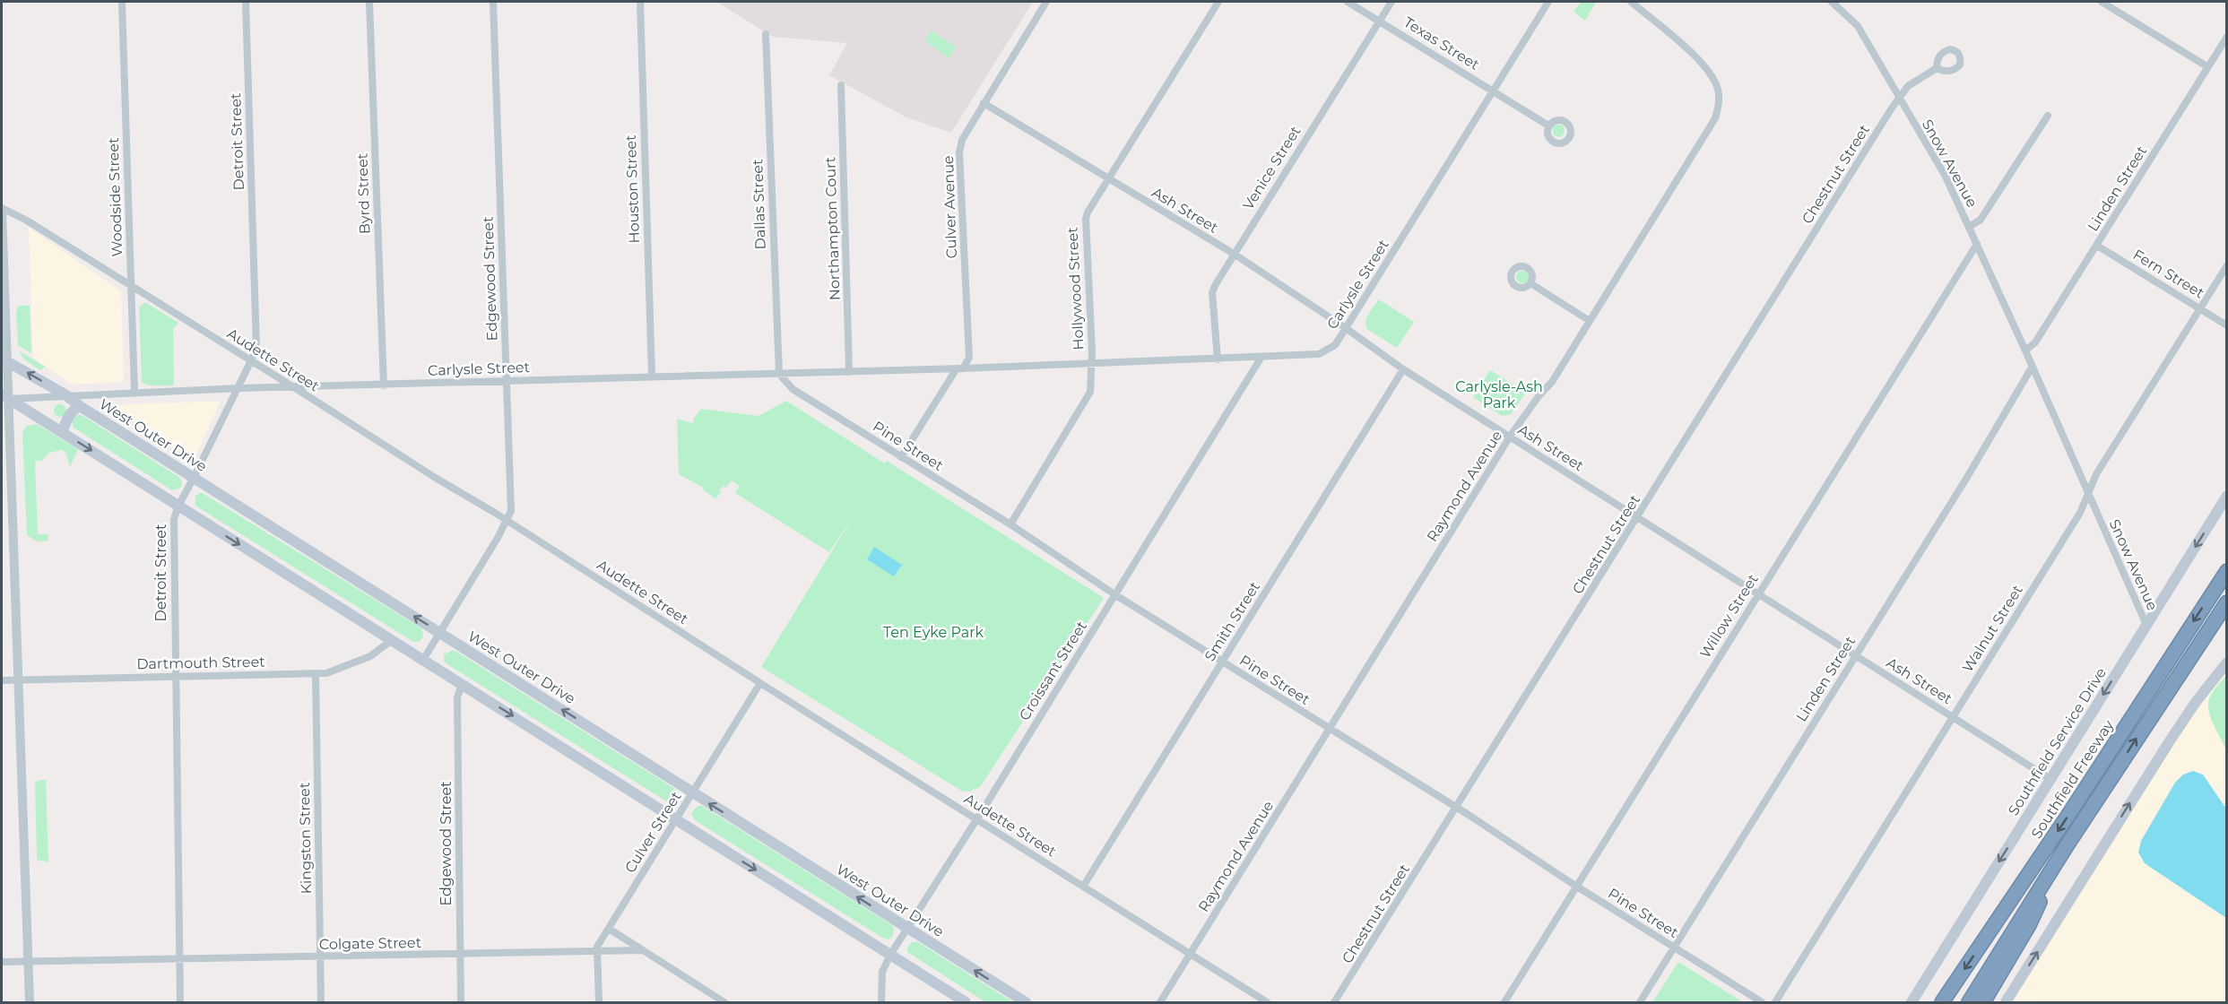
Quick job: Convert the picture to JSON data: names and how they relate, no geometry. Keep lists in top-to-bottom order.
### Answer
{
  "streets": {
    "highway": ["Southfield Freeway"],
    "main road": ["West Outer Drive", "Southfield Service Drive"],
    "street": [
      "Texas Street",
      "Detroit Street",
      "Snow Avenue",
      "Venice Street",
      "Chestnut Street",
      "Linden Street",
      "Houston Street",
      "Byrd Street",
      "Woodside Street",
      "Dallas Street",
      "Culver Avenue",
      "Ash Street",
      "Northampton Court",
      "Fern Street",
      "Edgewood Street",
      "Carlysle Street",
      "Hollywood Street",
      "Audette Street",
      "Pine Street",
      "Raymond Avenue",
      "Willow Street",
      "Smith Street",
      "Walnut Street",
      "Dartmouth Street",
      "Croissant Street",
      "Culver Street",
      "Kingston Street",
      "Colgate Street"
    ]
  },
  "crossings": [
    ["Texas Street", "Venice Street"],
    ["Texas Street", "Carlysle Street"],
    ["Detroit Street", "Carlysle Street"],
    ["Detroit Street", "Audette Street"],
    ["Detroit Street", "West Outer Drive"],
    ["Detroit Street", "Dartmouth Street"],
    ["Detroit Street", "Colgate Street"],
    ["Snow Avenue", "Chestnut Street"],
    ["Snow Avenue", "Linden Street"],
    ["Snow Avenue", "Willow Street"],
    ["Snow Avenue", "Walnut Street"],
    ["Snow Avenue", "Southfield Service Drive"],
    ["Venice Street", "Ash Street"],
    ["Venice Street", "Carlysle Street"],
    ["Chestnut Street", "Ash Street"],
    ["Chestnut Street", "Pine Street"],
    ["Linden Street", "Ash Street"],
    ["Linden Street", "Fern Street"],
    ["Linden Street", "Pine Street"],
    ["Houston Street", "Carlysle Street"],
    ["Byrd Street", "Carlysle Street"],
    ["Woodside Street", "Carlysle Street"],
    ["Woodside Street", "Audette Street"],
    ["Dallas Street", "Carlysle Street"],
    ["Dallas Street", "Pine Street"],
    ["Culver Avenue", "Ash Street"],
    ["Culver Avenue", "Carlysle Street"],
    ["Culver Avenue", "Pine Street"],
    ["Ash Street", "Carlysle Street"],
    ["Ash Street", "Hollywood Street"],
    ["Ash Street", "Raymond Avenue"],
    ["Ash Street", "Willow Street"],
    ["Ash Street", "Smith Street"],
    ["Ash Street", "Walnut Street"],
    ["Ash Street", "Southfield Service Drive"],
    ["Northampton Court", "Carlysle Street"],
    ["Fern Street", "Walnut Street"],
    ["Edgewood Street", "Carlysle Street"],
    ["Edgewood Street", "Audette Street"],
    ["Edgewood Street", "West Outer Drive"],
    ["Edgewood Street", "Colgate Street"],
    ["Carlysle Street", "Hollywood Street"],
    ["Carlysle Street", "Audette Street"],
    ["Carlysle Street", "West Outer Drive"],
    ["Carlysle Street", "Pine Street"],
    ["Carlysle Street", "Croissant Street"],
    ["Hollywood Street", "Pine Street"],
    ["Audette Street", "Raymond Avenue"],
    ["Audette Street", "Smith Street"],
    ["Audette Street", "Croissant Street"],
    ["Audette Street", "Culver Street"],
    ["West Outer Drive", "Croissant Street"],
    ["West Outer Drive", "Culver Street"],
    ["Pine Street", "Raymond Avenue"],
    ["Pine Street", "Willow Street"],
    ["Pine Street", "Smith Street"],
    ["Pine Street", "Croissant Street"],
    ["Dartmouth Street", "Kingston Street"],
    ["Culver Street", "Colgate Street"],
    ["Kingston Street", "Colgate Street"]
  ],
  "parks": ["Carlysle-Ash Park", "Ten Eyke Park"]
}
